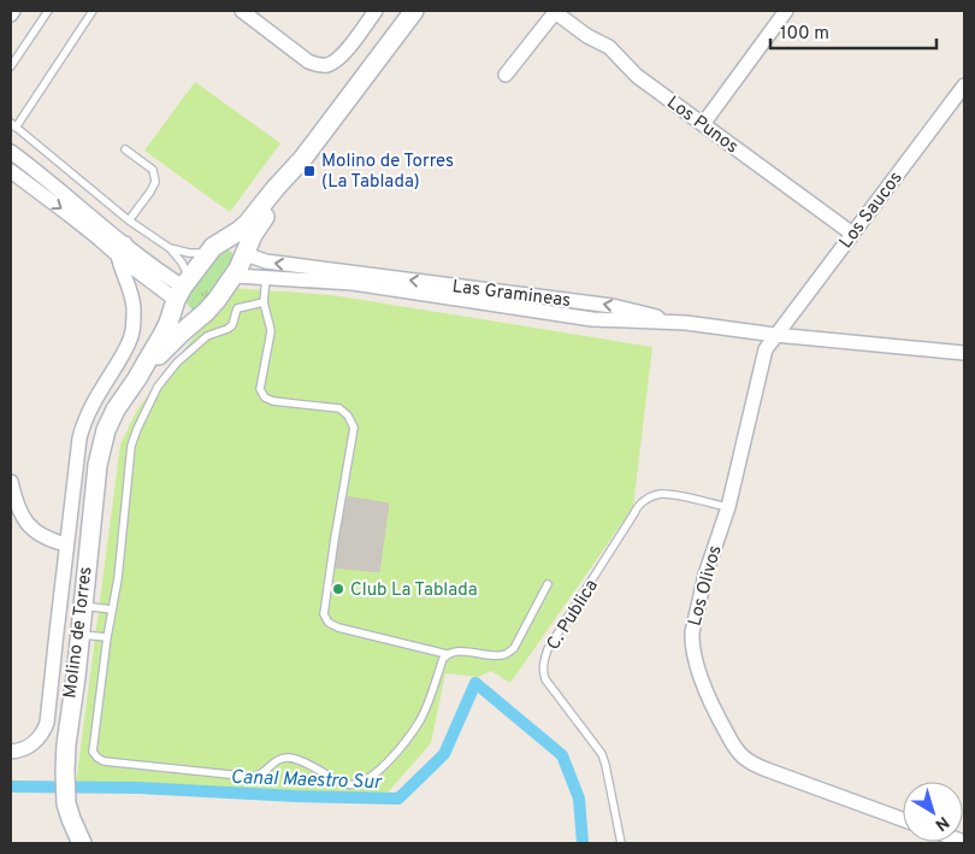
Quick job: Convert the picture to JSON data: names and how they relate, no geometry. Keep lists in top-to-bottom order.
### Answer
{
  "streets": {
    "main road": ["Molino de Torres"],
    "street": [
      "Los Punos",
      "Los Saucos",
      "Las Gramineas",
      "Los Olivos"
    ],
    "lane": ["C. Publica"]
  },
  "crossings": [
    ["Los Punos", "Los Saucos"],
    ["Los Saucos", "Las Gramineas"],
    ["Los Saucos", "Los Olivos"],
    ["Las Gramineas", "Los Olivos"],
    ["Los Olivos", "C. Publica"]
  ],
  "water": ["Canal Maestro Sur"],
  "places": {
    "transit": ["Molino de Torres (La Tablada)"],
    "other": ["Club La Tablada"]
  },
  "scale_bar": "100 m",
  "north": "bottom right"
}
